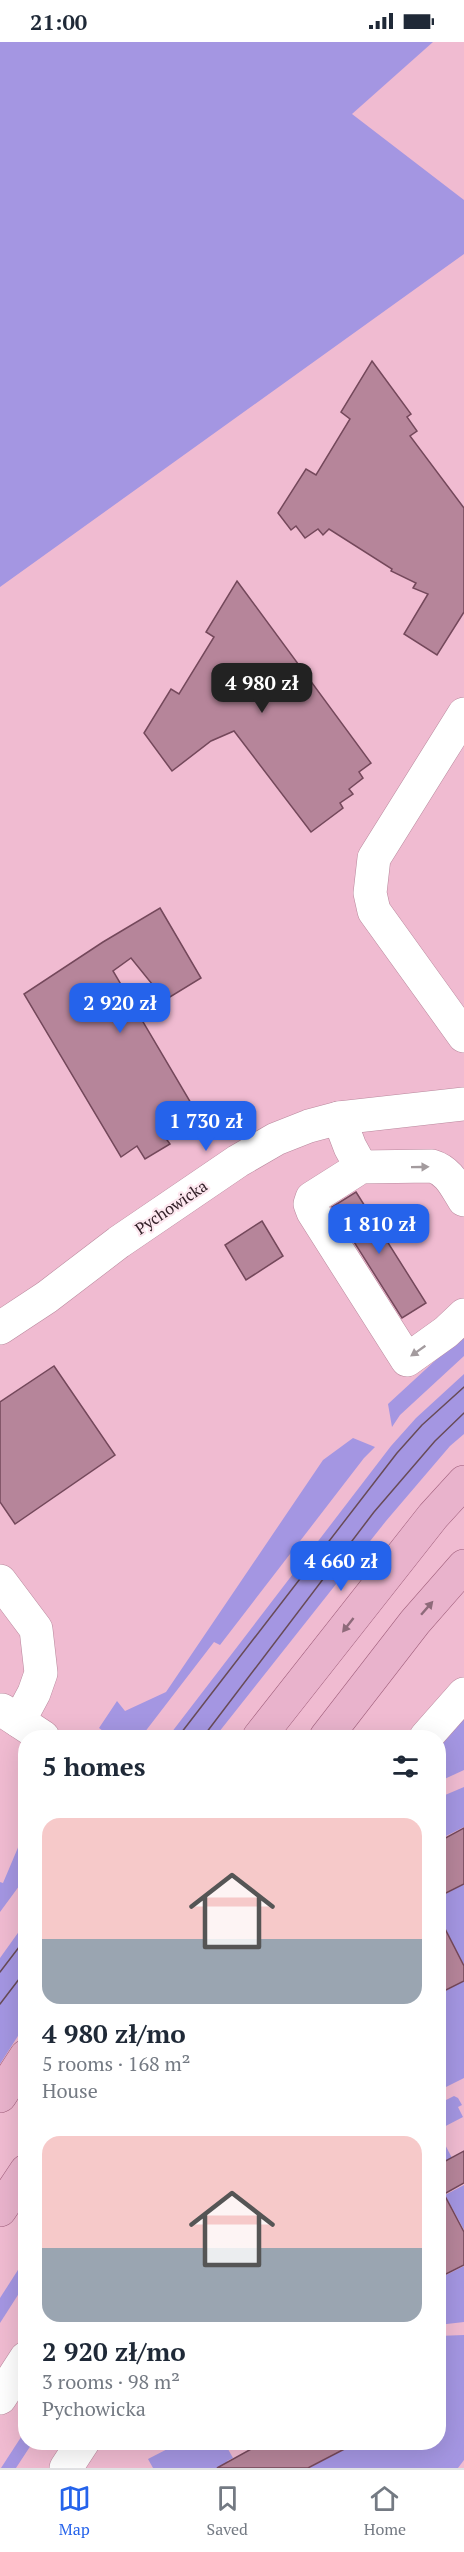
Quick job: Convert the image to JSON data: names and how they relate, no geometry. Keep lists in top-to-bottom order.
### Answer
{
  "streets": {
    "street": ["Pychowicka"]
  },
  "page": {
    "status": "21:00",
    "price": [
      "4 980 zł",
      "2 920 zł",
      "1 730 zł",
      "1 810 zł",
      "4 660 zł"
    ],
    "heading": "5 homes",
    "list": [
      {
        "name": "4 980 zł/mo",
        "note": "5 rooms · 168 m² · House"
      },
      {
        "name": "2 920 zł/mo",
        "note": "3 rooms · 98 m² · Pychowicka"
      }
    ],
    "tabs": ["Map", "Saved", "Home"]
  }
}
